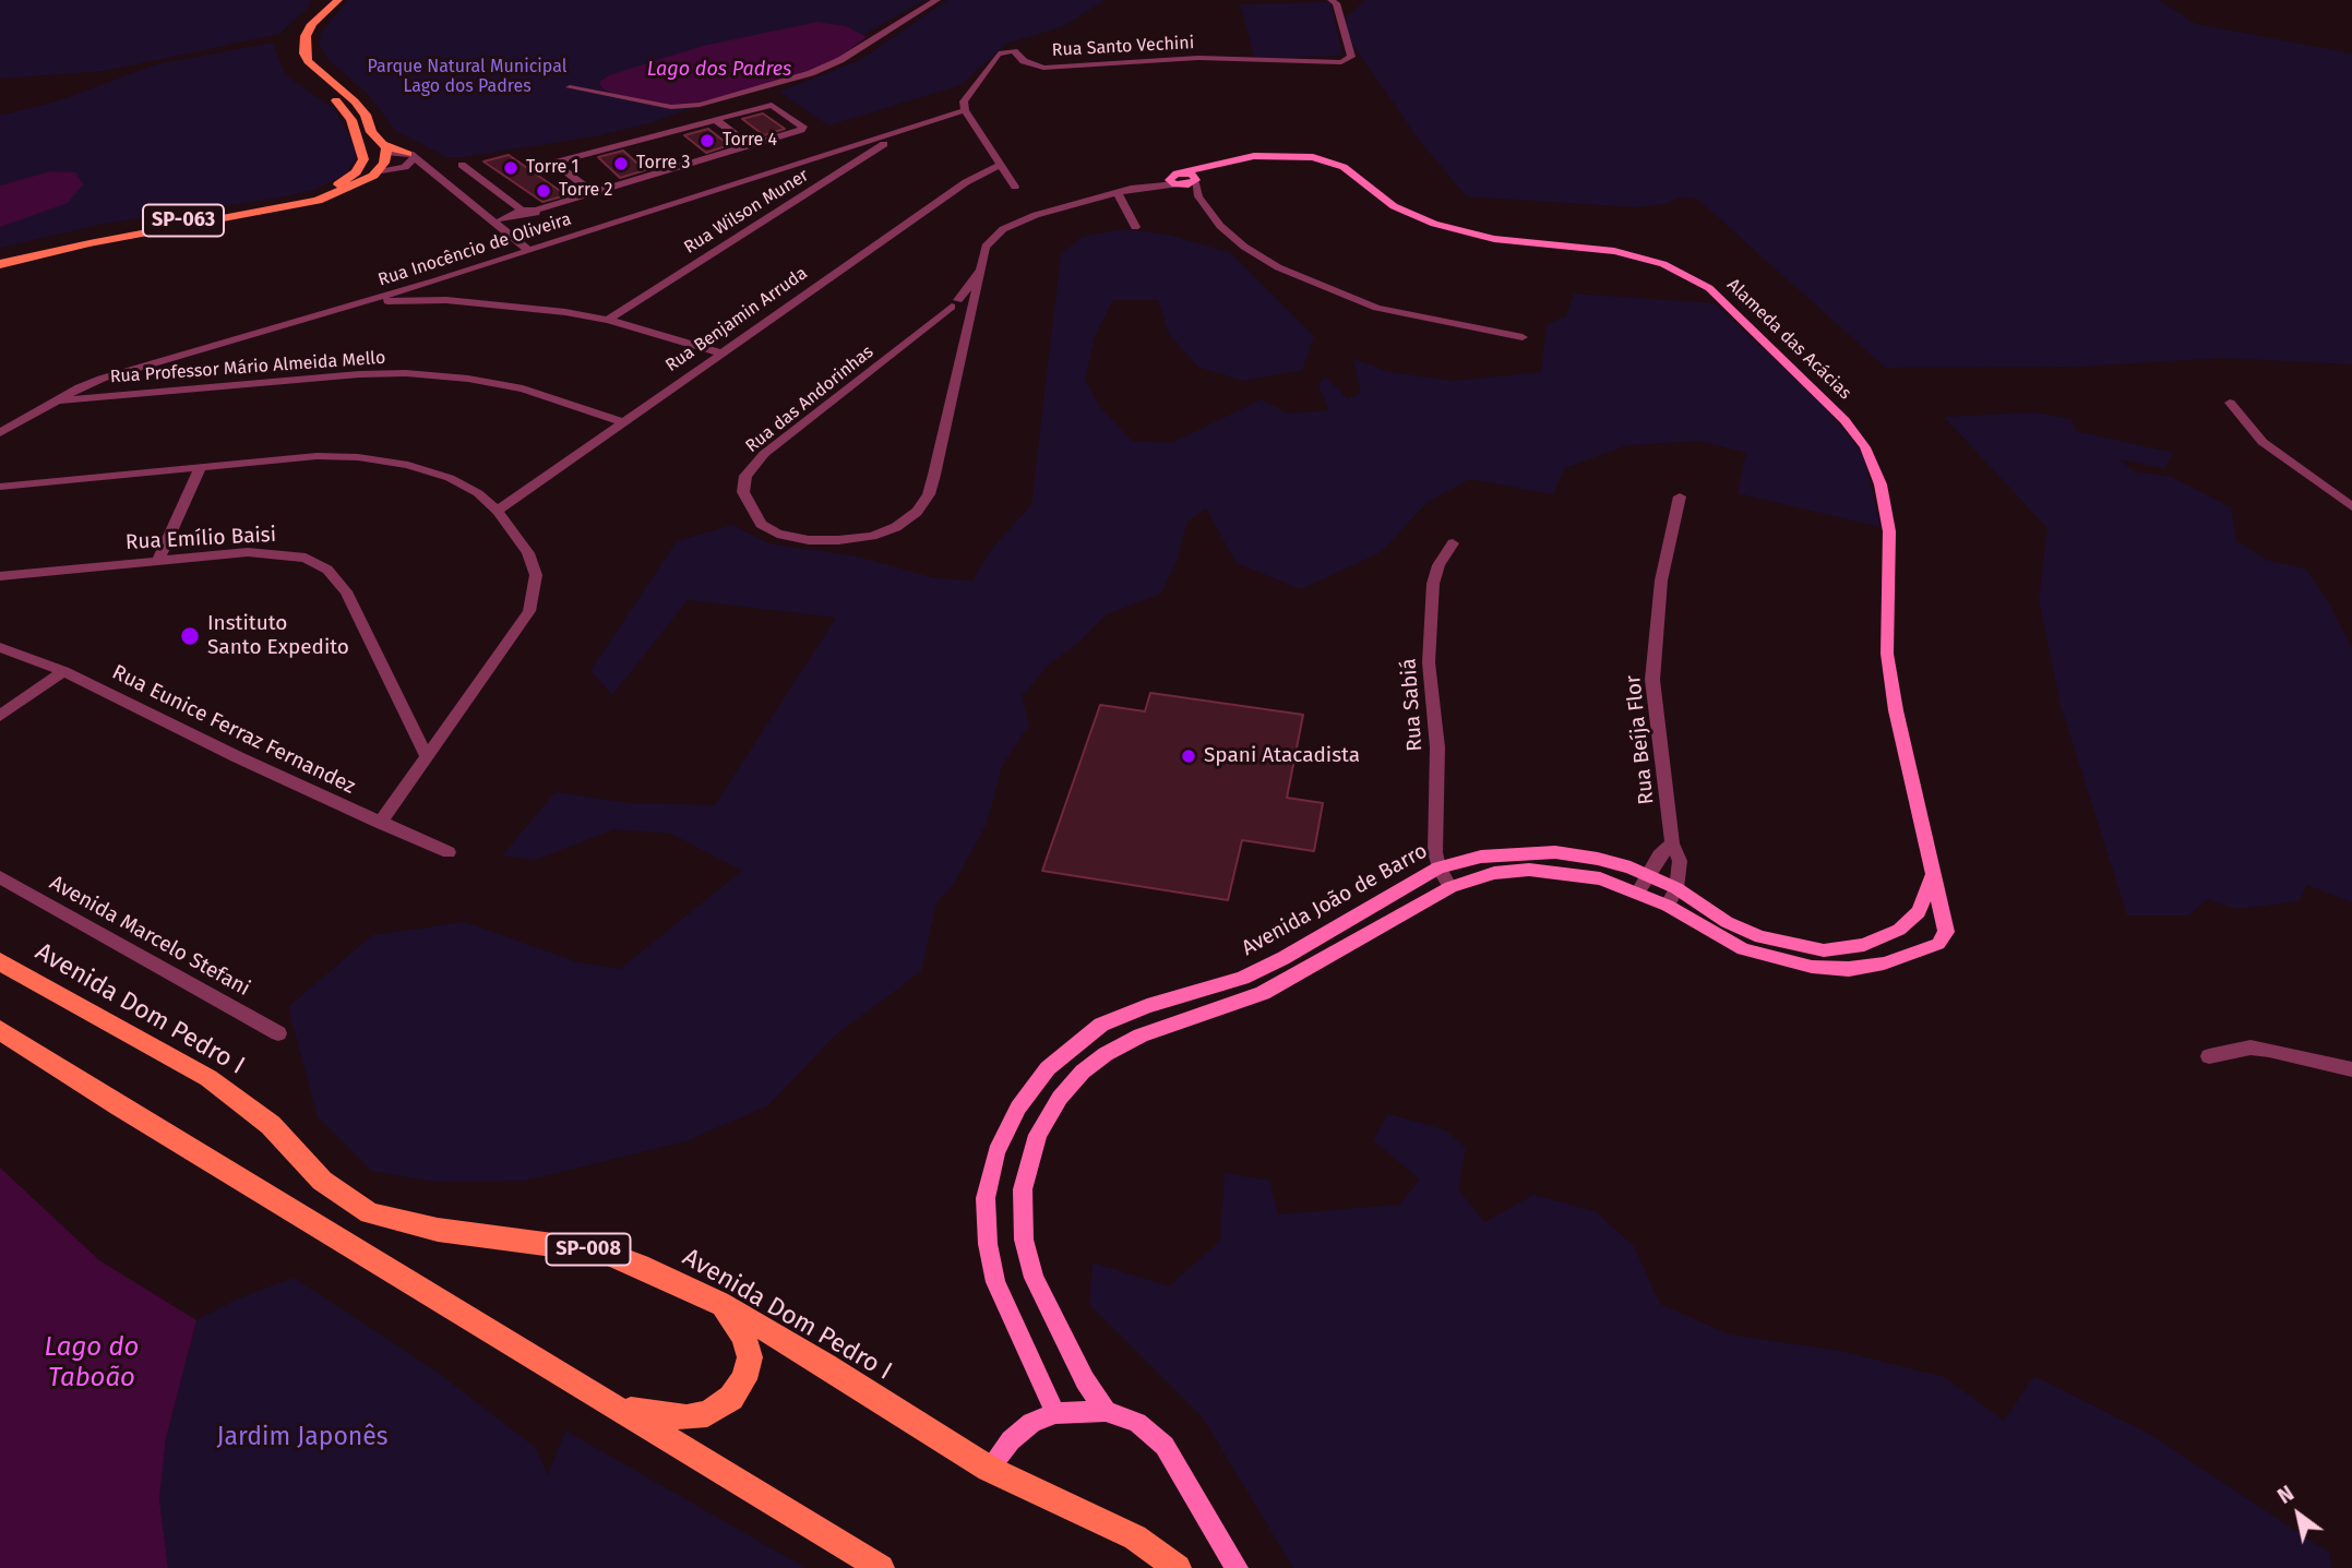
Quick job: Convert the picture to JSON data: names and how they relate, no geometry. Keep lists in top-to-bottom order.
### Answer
{
  "streets": {
    "main road": ["SP-063", "Avenida Dom Pedro I", "SP-008"],
    "street": [
      "Rua Santo Vechini",
      "Rua Wilson Muner",
      "Rua Inocêncio de Oliveira",
      "Rua Benjamin Arruda",
      "Alameda das Acácias",
      "Rua Professor Mário Almeida Mello",
      "Rua das Andorinhas",
      "Rua Emílio Baisi",
      "Rua Sabiá",
      "Rua Eunice Ferraz Fernandez",
      "Rua Beíja Flor",
      "Avenida João de Barro",
      "Avenida Marcelo Stefani"
    ]
  },
  "crossings": [
    ["Rua Santo Vechini", "Rua Inocêncio de Oliveira"],
    ["Rua Wilson Muner", "Rua Inocêncio de Oliveira"],
    ["Rua Inocêncio de Oliveira", "Rua Professor Mário Almeida Mello"],
    ["Rua Benjamin Arruda", "Rua Professor Mário Almeida Mello"],
    ["Alameda das Acácias", "Rua das Andorinhas"],
    ["Rua Sabiá", "Avenida João de Barro"],
    ["Rua Beíja Flor", "Avenida João de Barro"]
  ],
  "water": ["Lago dos Padres", "Lago do Taboão"],
  "parks": ["Parque Natural Municipal Lago dos Padres", "Jardim Japonês"],
  "places": [
    "Torre 4",
    "Torre 3",
    "Torre 1",
    "Torre 2",
    "Instituto Santo Expedito",
    "Spani Atacadista"
  ],
  "north": "top left"
}
